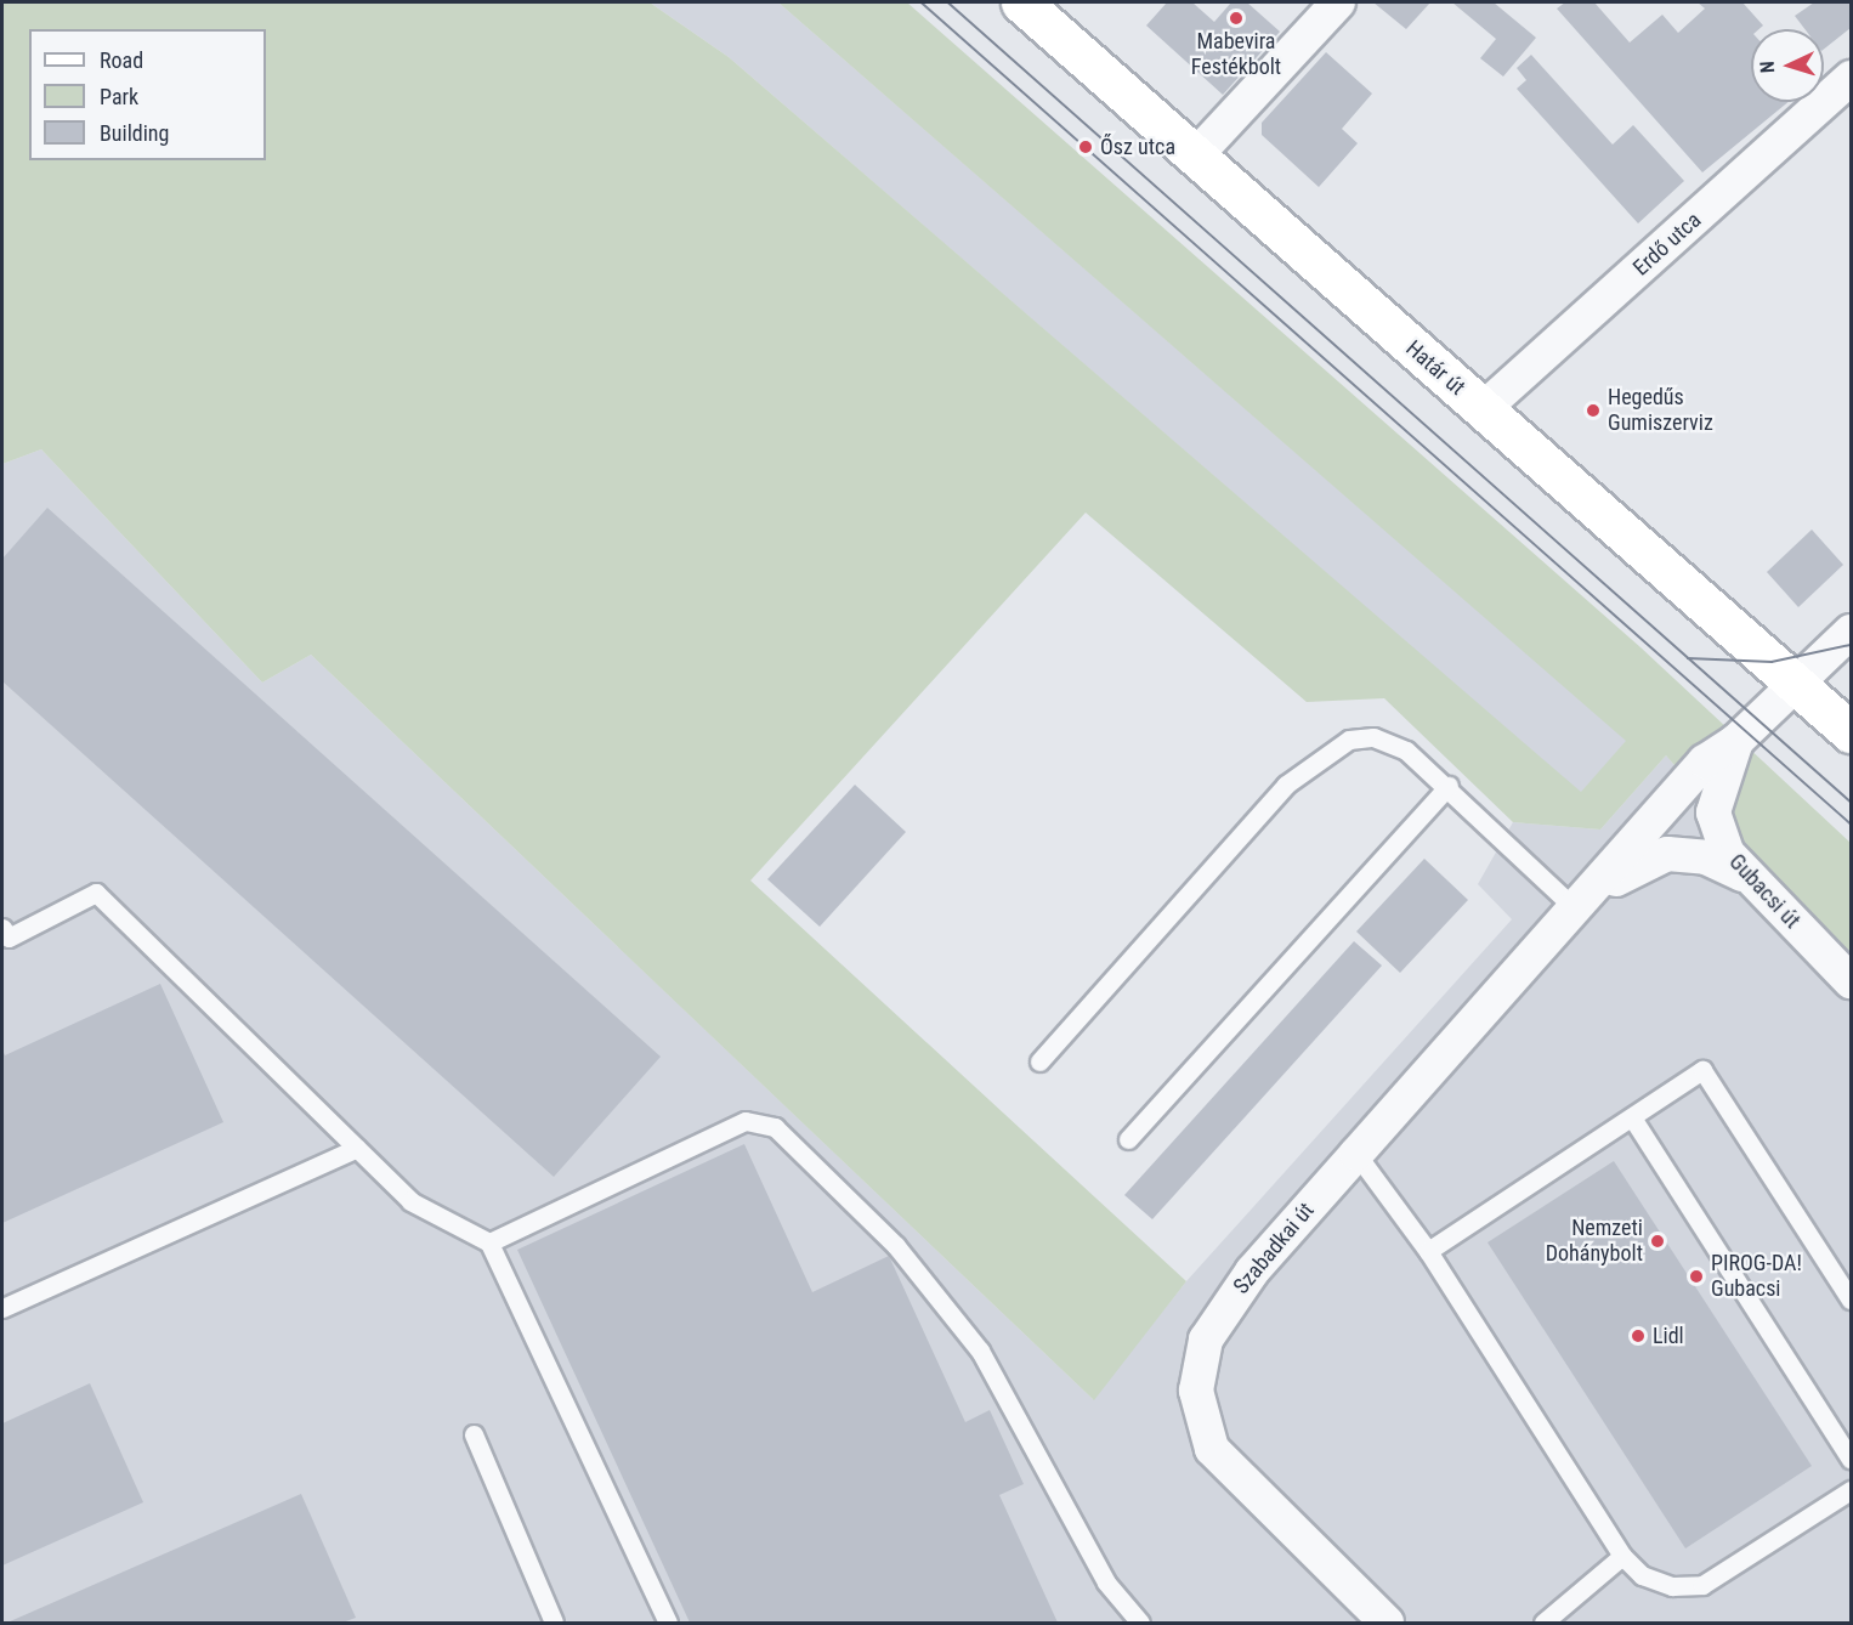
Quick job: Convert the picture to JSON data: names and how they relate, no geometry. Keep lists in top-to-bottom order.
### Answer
{
  "streets": {
    "main road": ["Határ út"],
    "street": ["Erdő utca", "Gubacsi út", "Szabadkai út"]
  },
  "crossings": [
    ["Erdő utca", "Határ út"],
    ["Határ út", "Gubacsi út"],
    ["Gubacsi út", "Szabadkai út"]
  ],
  "places": [
    "Mabevira Festékbolt",
    "Ősz utca",
    "Hegedűs Gumiszerviz",
    "Nemzeti Dohánybolt",
    "PIROG-DA! Gubacsi",
    "Lidl"
  ],
  "legend": ["Road", "Park", "Building"],
  "north": "left"
}
